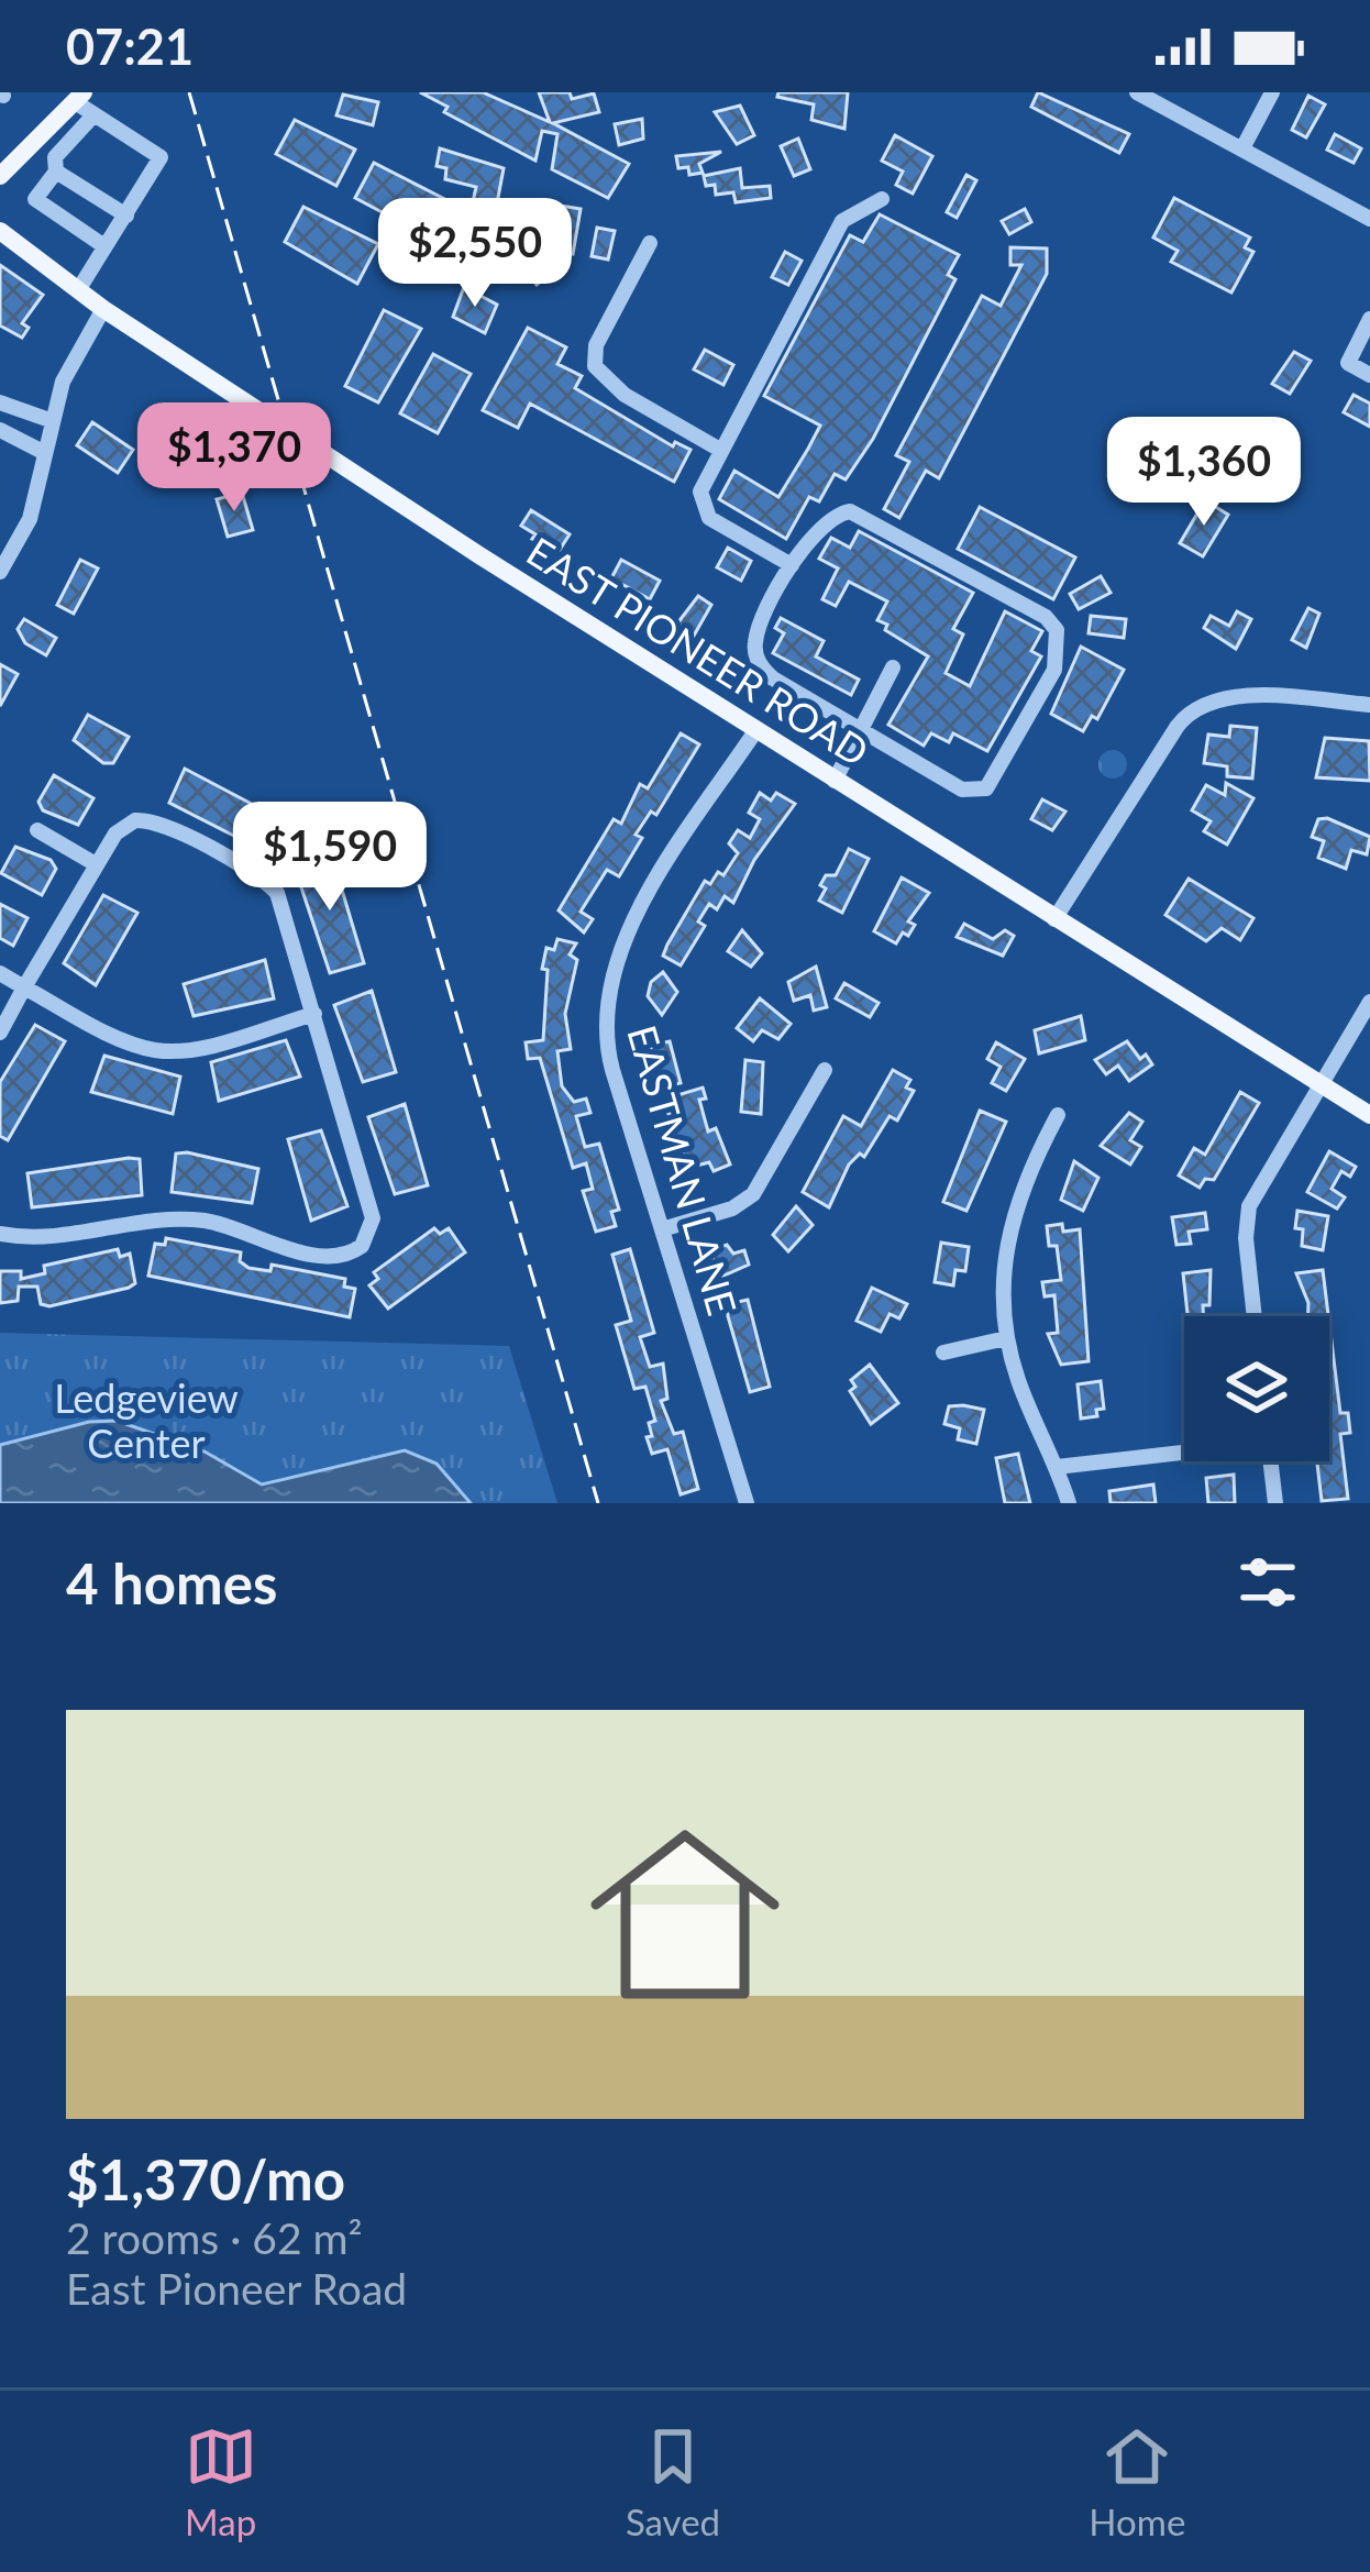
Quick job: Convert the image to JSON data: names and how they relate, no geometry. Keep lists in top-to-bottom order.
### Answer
{
  "streets": {
    "main road": ["EAST PIONEER ROAD"],
    "street": ["EASTMAN LANE"]
  },
  "crossings": [
    ["EAST PIONEER ROAD", "EASTMAN LANE"]
  ],
  "parks": ["Ledgeview Center"],
  "page": {
    "status": "07:21",
    "price": [
      "$2,550",
      "$1,370",
      "$1,360",
      "$1,590"
    ],
    "heading": "4 homes",
    "list": [
      {
        "name": "$1,370/mo",
        "note": "2 rooms · 62 m² · East Pioneer Road"
      }
    ],
    "tabs": ["Map", "Saved", "Home"]
  }
}
